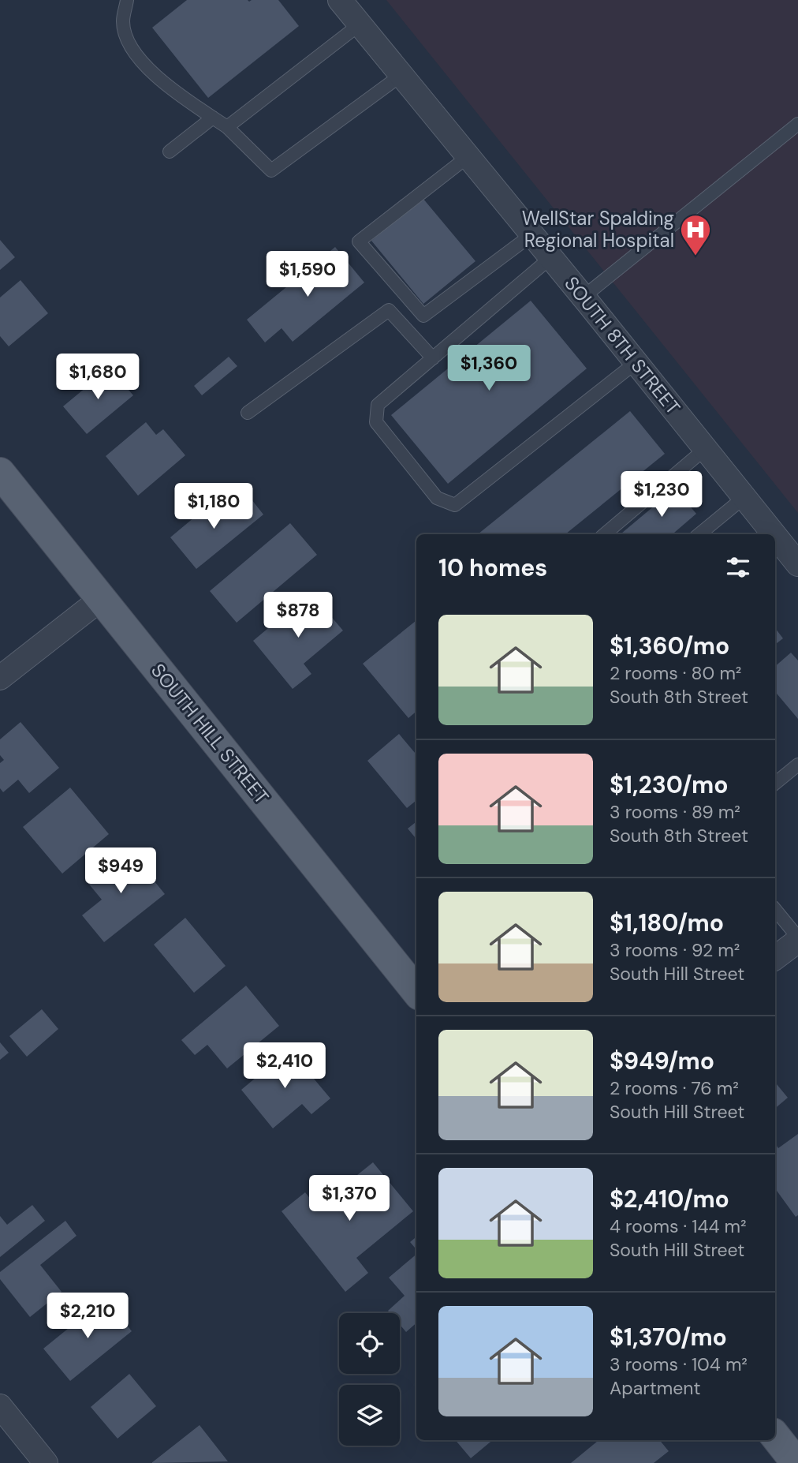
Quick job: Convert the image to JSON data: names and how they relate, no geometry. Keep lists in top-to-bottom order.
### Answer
{
  "streets": {
    "main road": ["SOUTH HILL STREET"],
    "street": ["SOUTH 8TH STREET"]
  },
  "places": {
    "hospital": ["WellStar Spalding Regional Hospital"]
  },
  "page": {
    "price": [
      "$1,590",
      "$1,360",
      "$1,680",
      "$1,230",
      "$1,180",
      "$878",
      "$949",
      "$2,410",
      "$1,370",
      "$2,210"
    ],
    "heading": "10 homes",
    "list": [
      {
        "name": "$1,360/mo",
        "note": "2 rooms · 80 m² · South 8th Street"
      },
      {
        "name": "$1,230/mo",
        "note": "3 rooms · 89 m² · South 8th Street"
      },
      {
        "name": "$1,180/mo",
        "note": "3 rooms · 92 m² · South Hill Street"
      },
      {
        "name": "$949/mo",
        "note": "2 rooms · 76 m² · South Hill Street"
      },
      {
        "name": "$2,410/mo",
        "note": "4 rooms · 144 m² · South Hill Street"
      },
      {
        "name": "$1,370/mo",
        "note": "3 rooms · 104 m² · Apartment"
      }
    ]
  }
}
